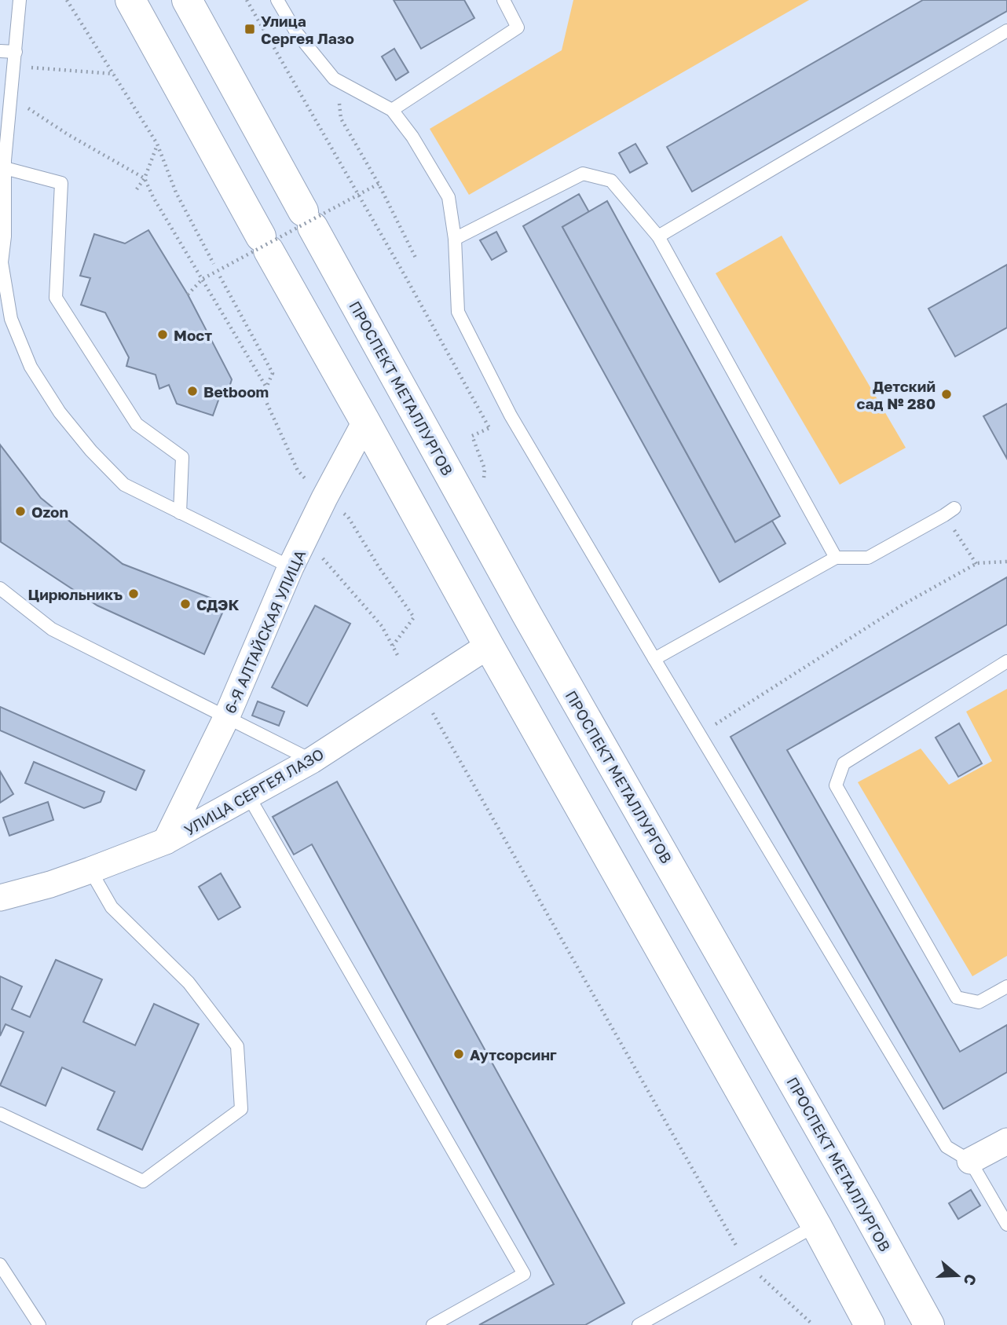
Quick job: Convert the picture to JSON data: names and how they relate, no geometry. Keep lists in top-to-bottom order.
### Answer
{
  "streets": {
    "main road": ["ПРОСПЕКТ МЕТАЛЛУРГОВ"],
    "street": ["6-Я АЛТАЙСКАЯ УЛИЦА", "УЛИЦА СЕРГЕЯ ЛАЗО"]
  },
  "crossings": [
    ["6-Я АЛТАЙСКАЯ УЛИЦА", "УЛИЦА СЕРГЕЯ ЛАЗО"]
  ],
  "places": {
    "transit": ["Улица Сергея Лазо"],
    "other": [
      "Мост",
      "Betboom",
      "Детский сад № 280",
      "Ozon",
      "Цирюльникъ",
      "СДЭК",
      "Аутсорсинг"
    ]
  },
  "north": "right"
}
